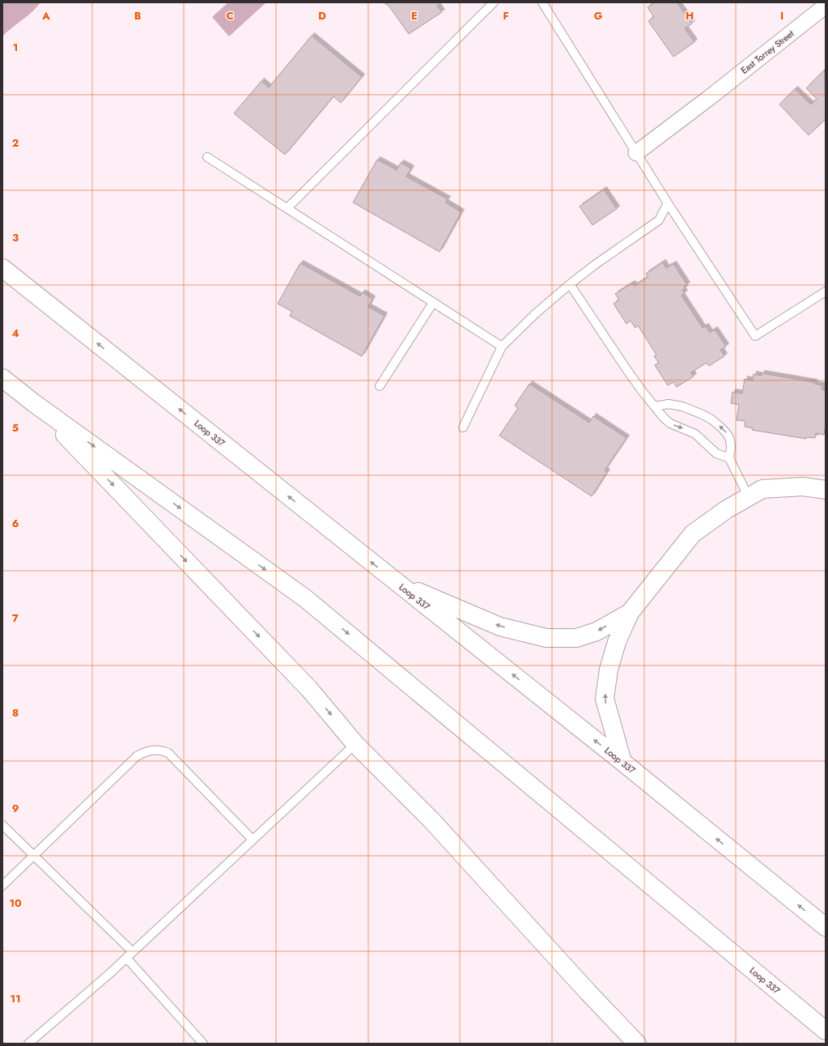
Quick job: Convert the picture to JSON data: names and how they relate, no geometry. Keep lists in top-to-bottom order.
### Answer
{
  "streets": {
    "main road": ["Loop 337"],
    "street": ["East Torrey Street"]
  },
  "grid": {
    "columns": [
      "A",
      "B",
      "C",
      "D",
      "E",
      "F",
      "G",
      "H",
      "I"
    ],
    "rows": [
      "1",
      "2",
      "3",
      "4",
      "5",
      "6",
      "7",
      "8",
      "9",
      "10",
      "11"
    ]
  }
}
